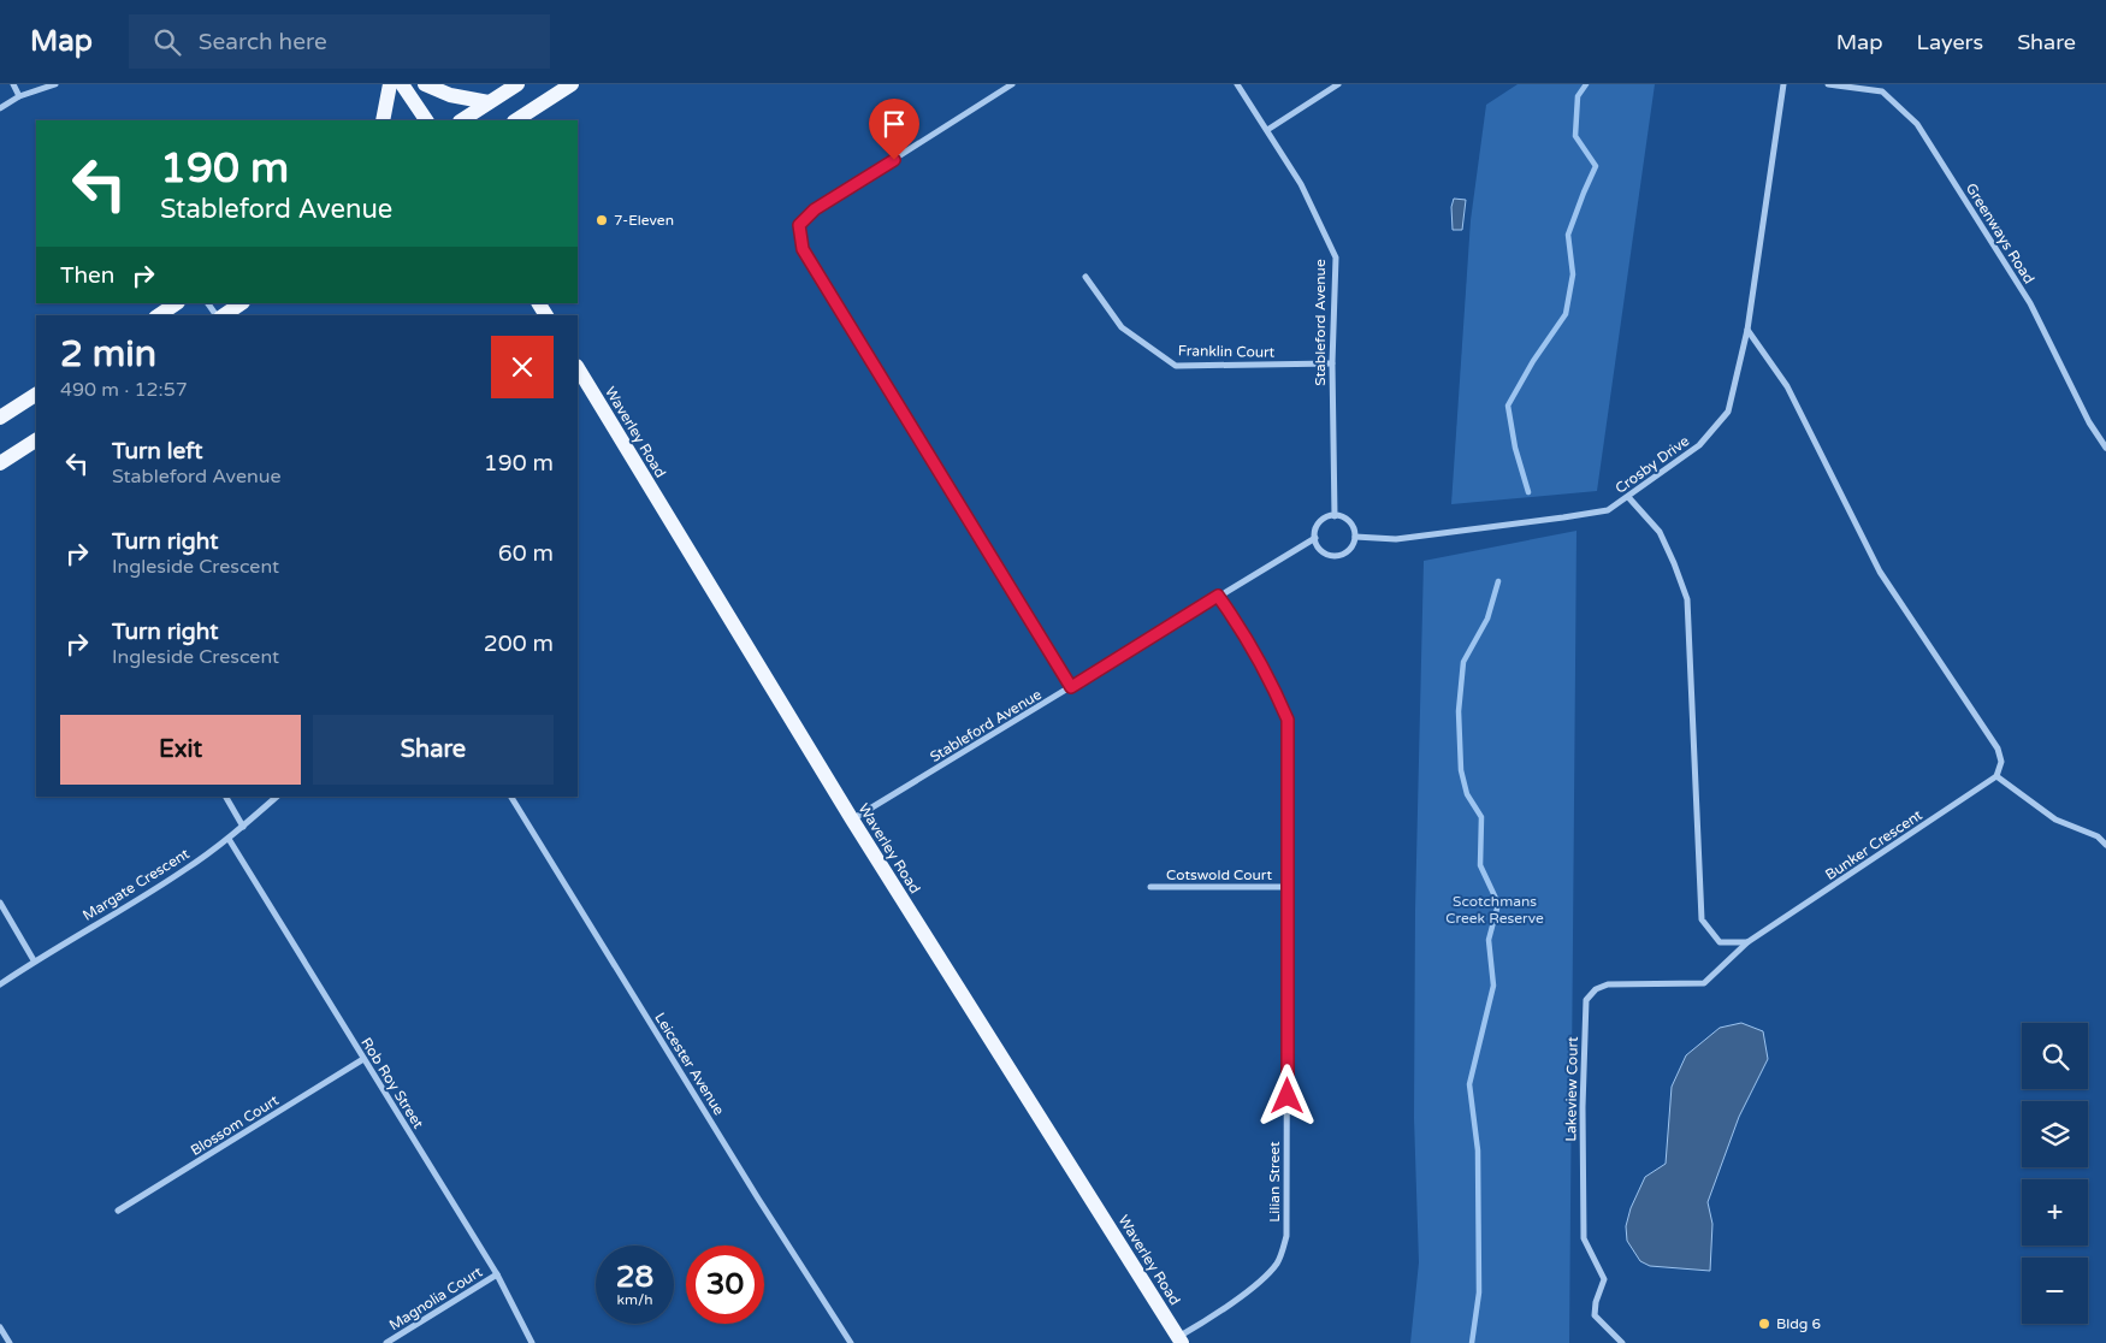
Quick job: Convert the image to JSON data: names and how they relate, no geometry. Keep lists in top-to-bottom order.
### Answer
{
  "streets": {
    "main road": ["Waverley Road"],
    "street": [
      "Greenways Road",
      "Stableford Avenue",
      "Franklin Court",
      "Crosby Drive",
      "Bunker Crescent",
      "Cotswold Court",
      "Margate Crescent",
      "Leicester Avenue",
      "Rob Roy Street",
      "Lakeview Court",
      "Blossom Court",
      "Lilian Street",
      "Magnolia Court"
    ]
  },
  "crossings": [
    ["Stableford Avenue", "Franklin Court"],
    ["Stableford Avenue", "Waverley Road"],
    ["Stableford Avenue", "Crosby Drive"],
    ["Stableford Avenue", "Lilian Street"],
    ["Waverley Road", "Lilian Street"],
    ["Bunker Crescent", "Lakeview Court"],
    ["Cotswold Court", "Lilian Street"],
    ["Margate Crescent", "Rob Roy Street"],
    ["Rob Roy Street", "Blossom Court"],
    ["Rob Roy Street", "Magnolia Court"]
  ],
  "parks": ["Scotchmans Creek Reserve"],
  "places": ["7-Eleven", "Bldg 6"],
  "page": {
    "header": "Map",
    "search": "Search here",
    "nav": ["Map", "Layers", "Share"],
    "turn": ["190 m", "Stableford Avenue"],
    "then": "Then",
    "heading": ["2 min", "490 m · 12:57"],
    "list": [
      {
        "name": "Turn left",
        "note": "Stableford Avenue",
        "value": "190 m"
      },
      {
        "name": "Turn right",
        "note": "Ingleside Crescent",
        "value": "60 m"
      },
      {
        "name": "Turn right",
        "note": "Ingleside Crescent",
        "value": "200 m"
      }
    ],
    "buttons": ["Exit", "Share"],
    "map_buttons": ["+", "−"],
    "speed": "28 km/h",
    "limit": "30"
  }
}
